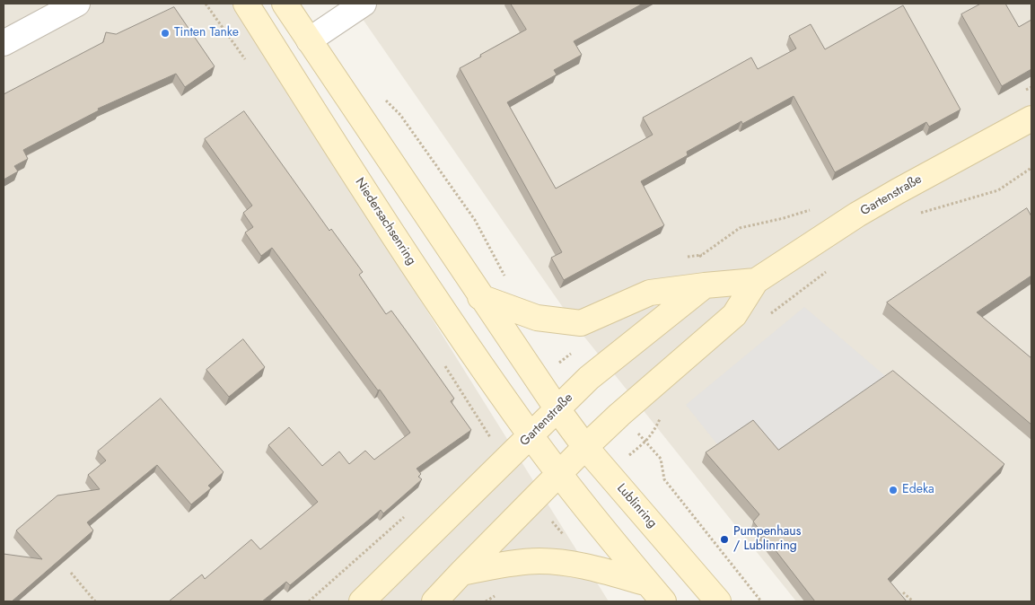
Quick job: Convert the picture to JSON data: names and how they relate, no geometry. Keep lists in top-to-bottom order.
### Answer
{
  "streets": {
    "street": ["Gartenstraße", "Niedersachsenring", "Lublinring"]
  },
  "crossings": [
    ["Gartenstraße", "Niedersachsenring"],
    ["Gartenstraße", "Lublinring"]
  ],
  "places": ["Tinten Tanke", "Edeka", "Pumpenhaus / Lublinring"]
}
